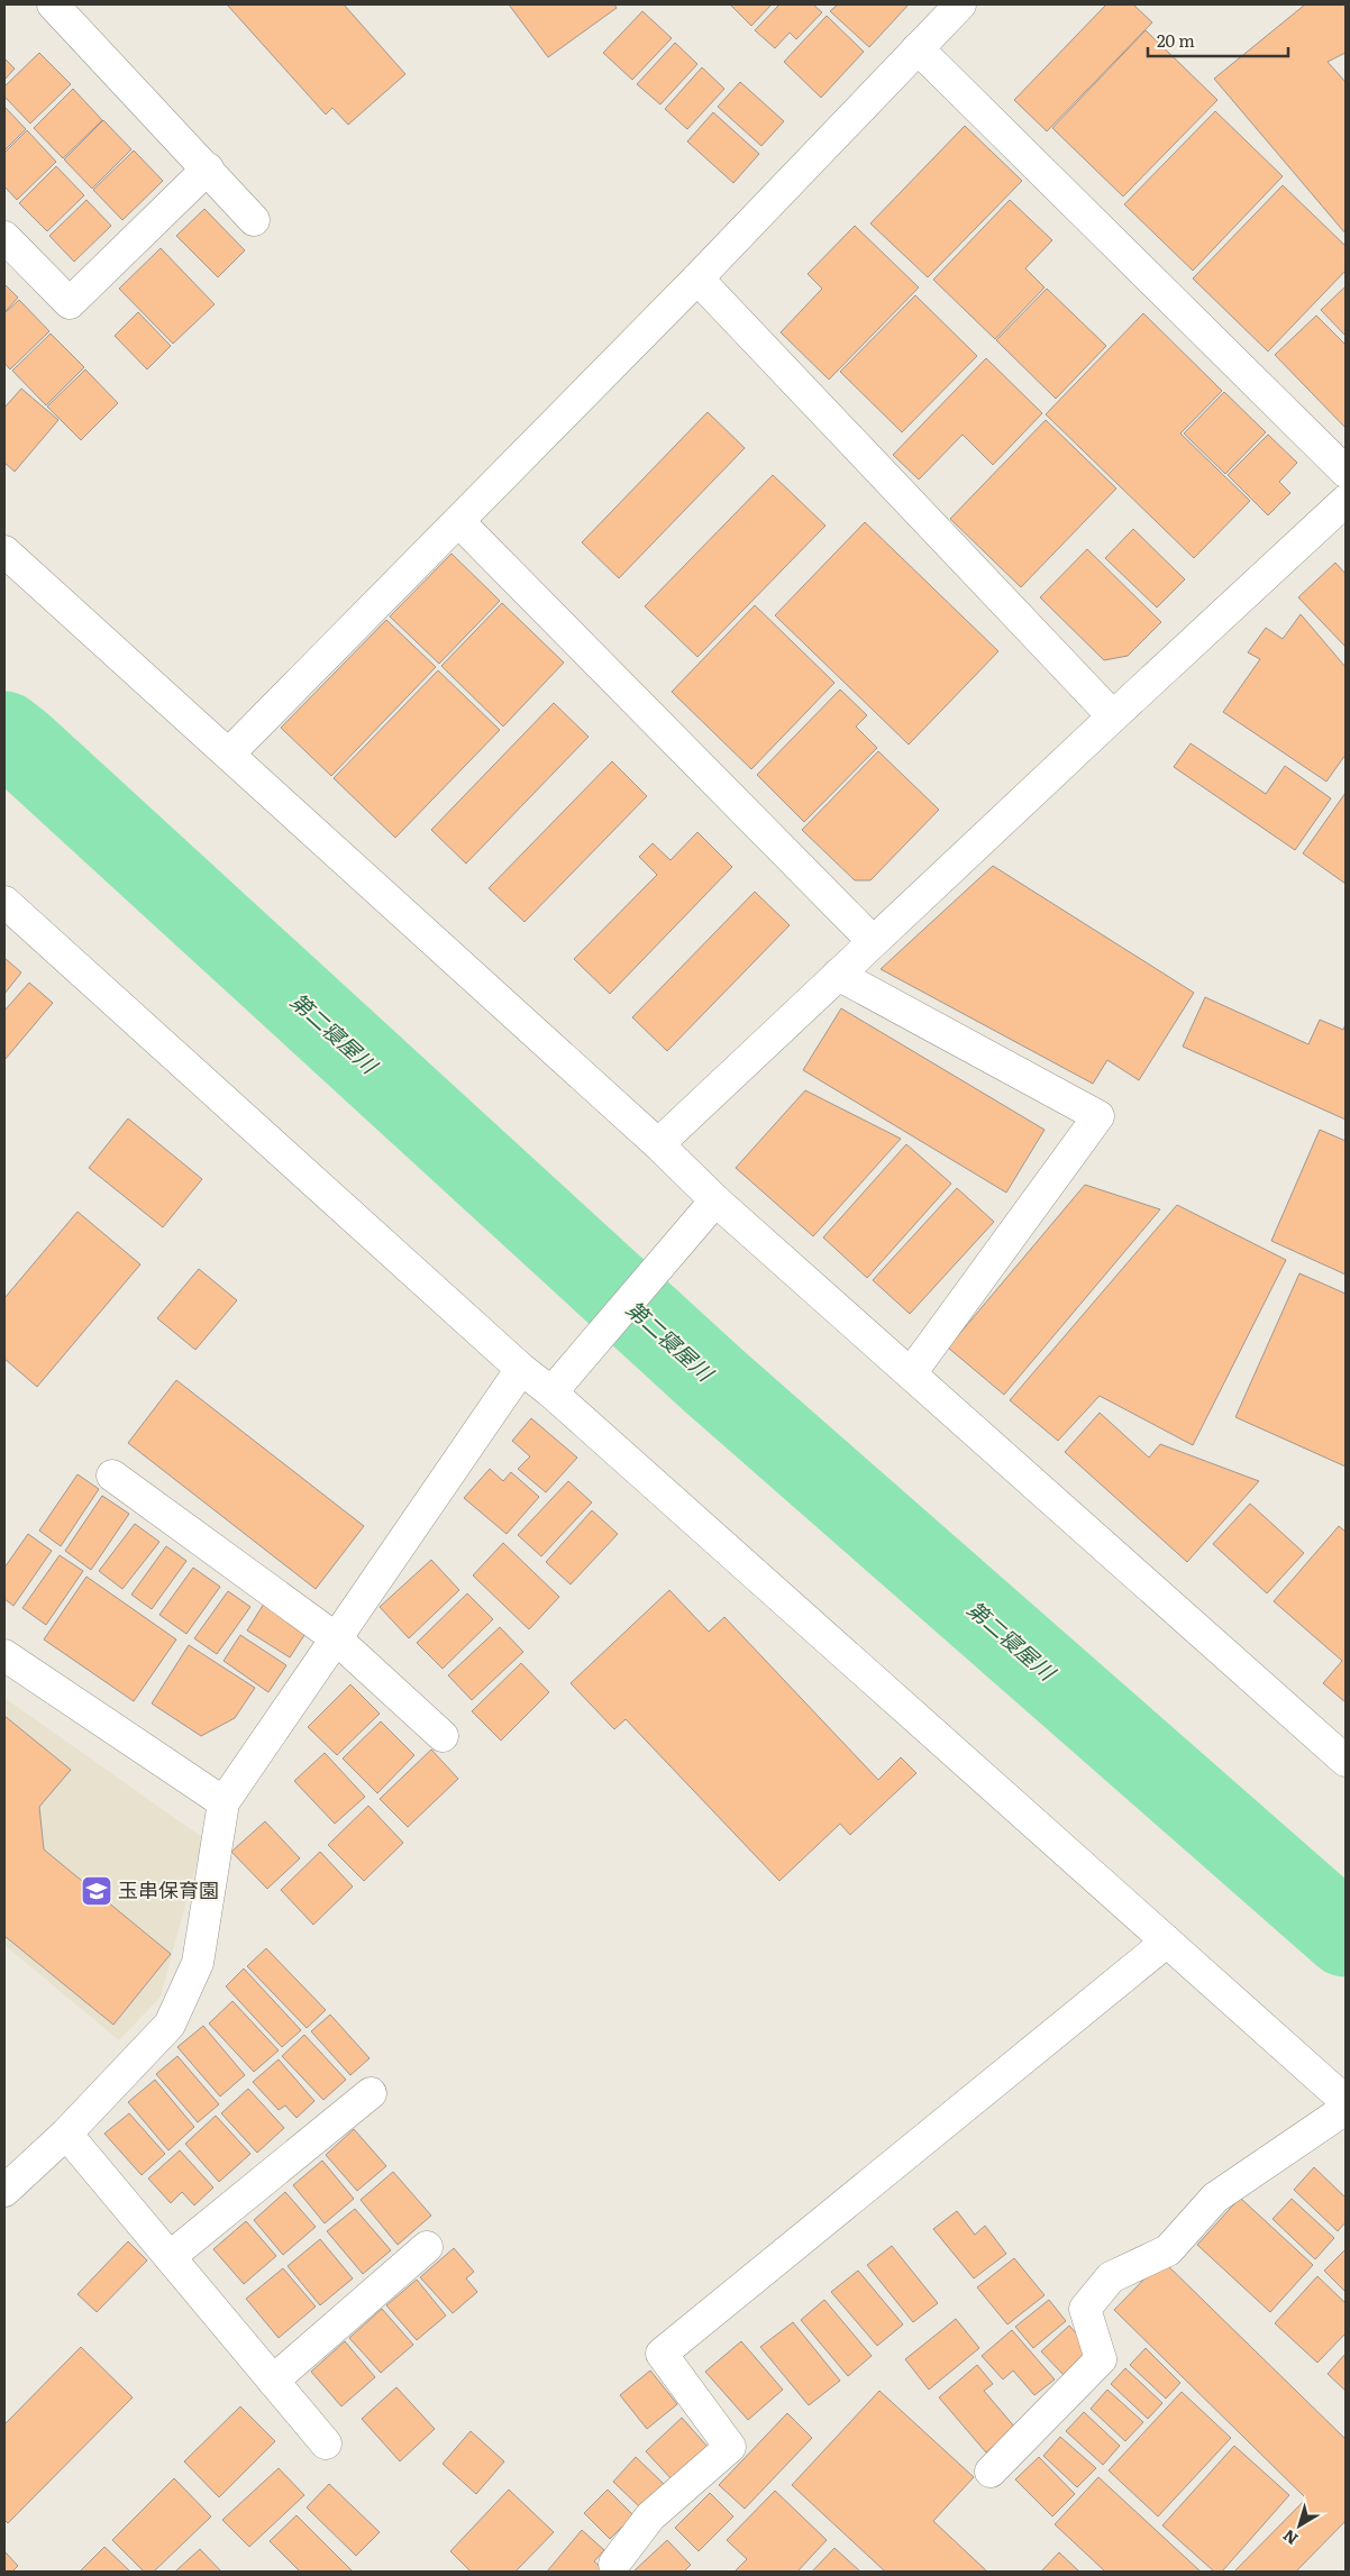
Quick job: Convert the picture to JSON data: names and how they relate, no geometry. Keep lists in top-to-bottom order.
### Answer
{
  "water": ["第二寝屋川"],
  "places": {
    "school or university": ["玉串保育園"]
  },
  "scale_bar": "20 m",
  "north": "bottom left"
}
